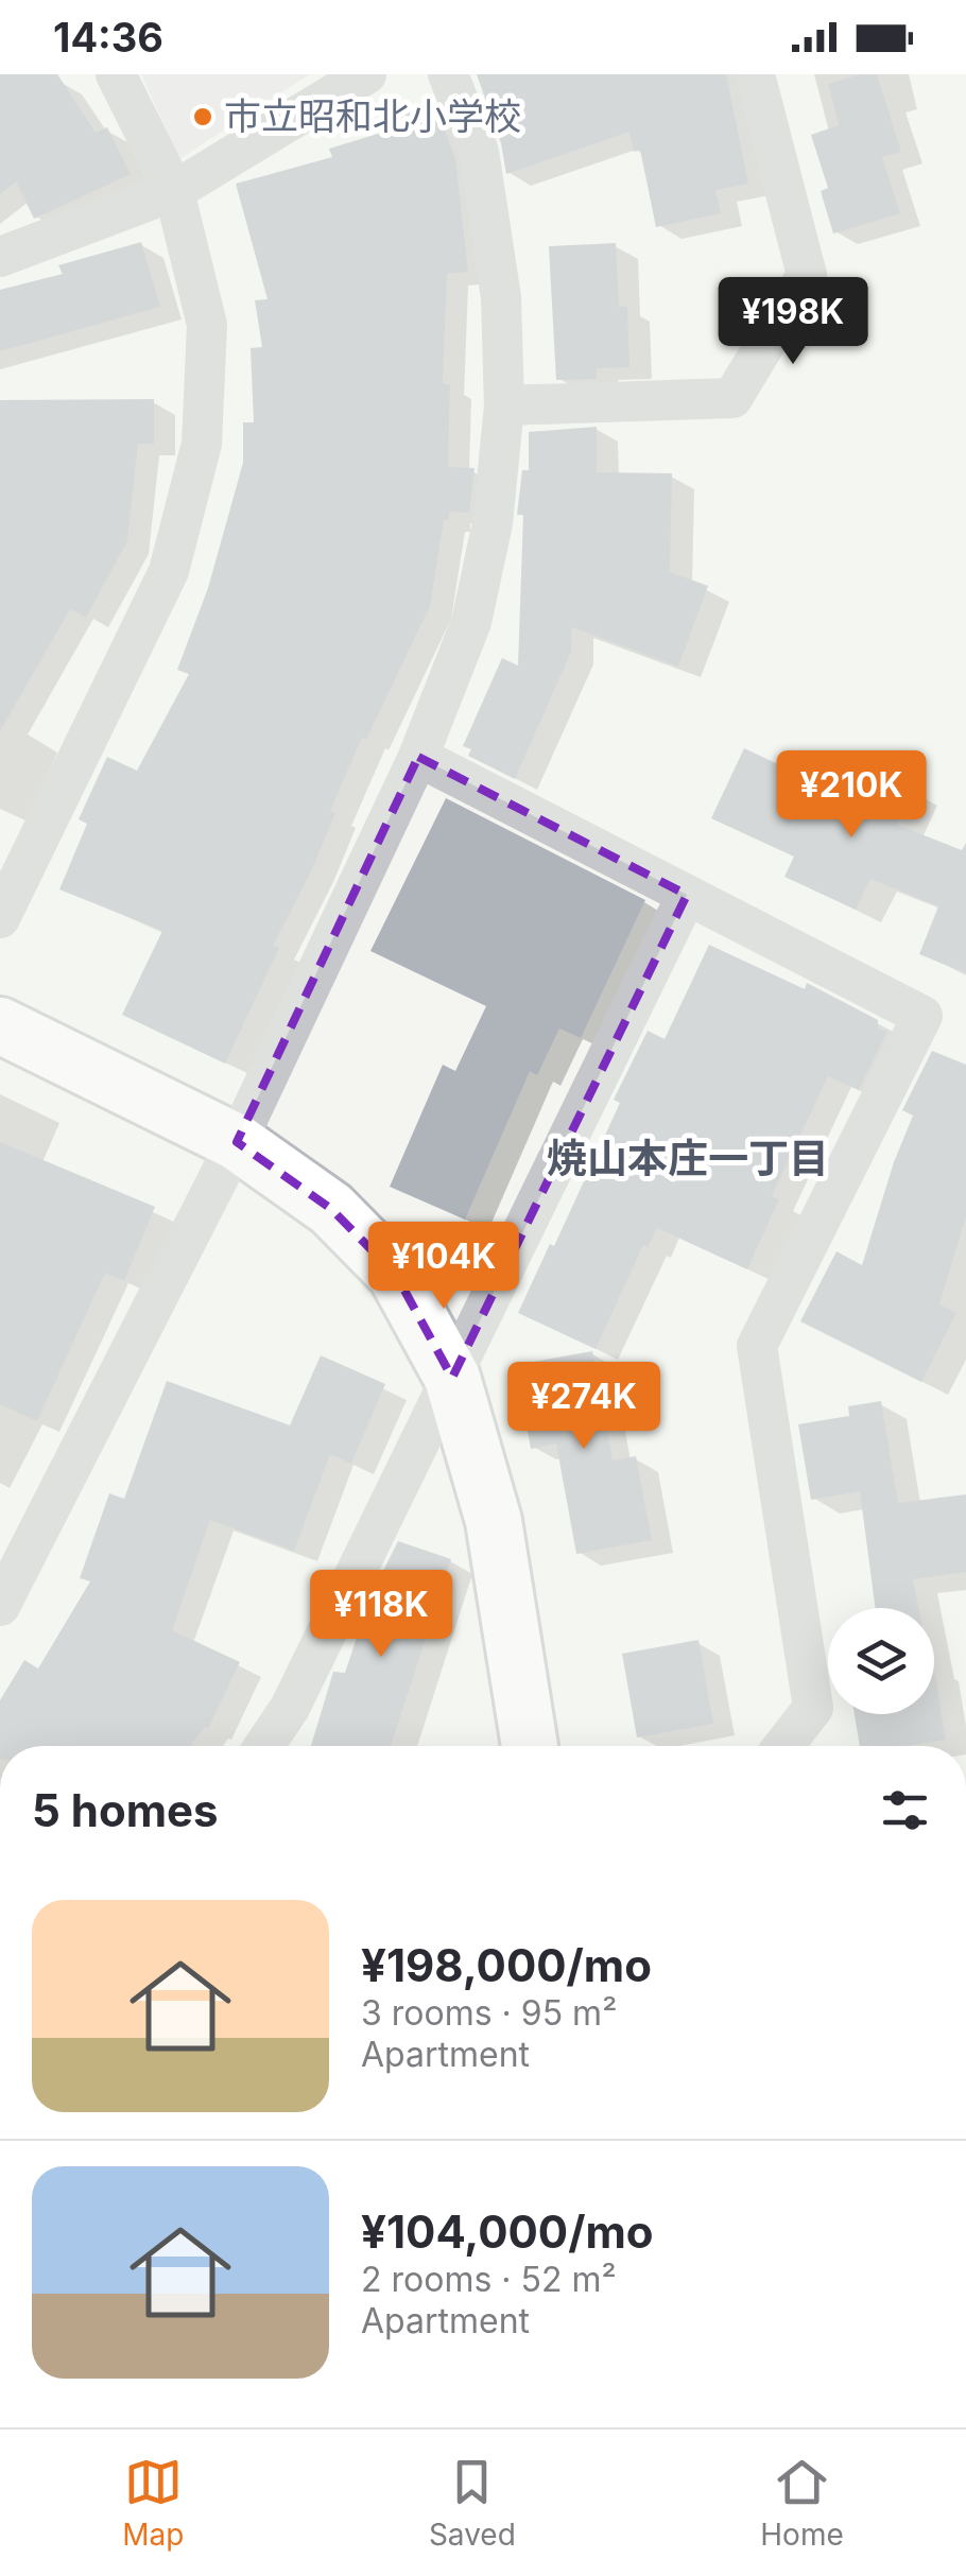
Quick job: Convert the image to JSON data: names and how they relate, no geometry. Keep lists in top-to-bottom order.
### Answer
{
  "districts": ["焼山本庄一丁目"],
  "places": ["市立昭和北小学校"],
  "page": {
    "status": "14:36",
    "price": [
      "¥198K",
      "¥210K",
      "¥104K",
      "¥274K",
      "¥118K"
    ],
    "heading": "5 homes",
    "list": [
      {
        "name": "¥198,000/mo",
        "note": "3 rooms · 95 m² · Apartment"
      },
      {
        "name": "¥104,000/mo",
        "note": "2 rooms · 52 m² · Apartment"
      }
    ],
    "tabs": ["Map", "Saved", "Home"]
  }
}
